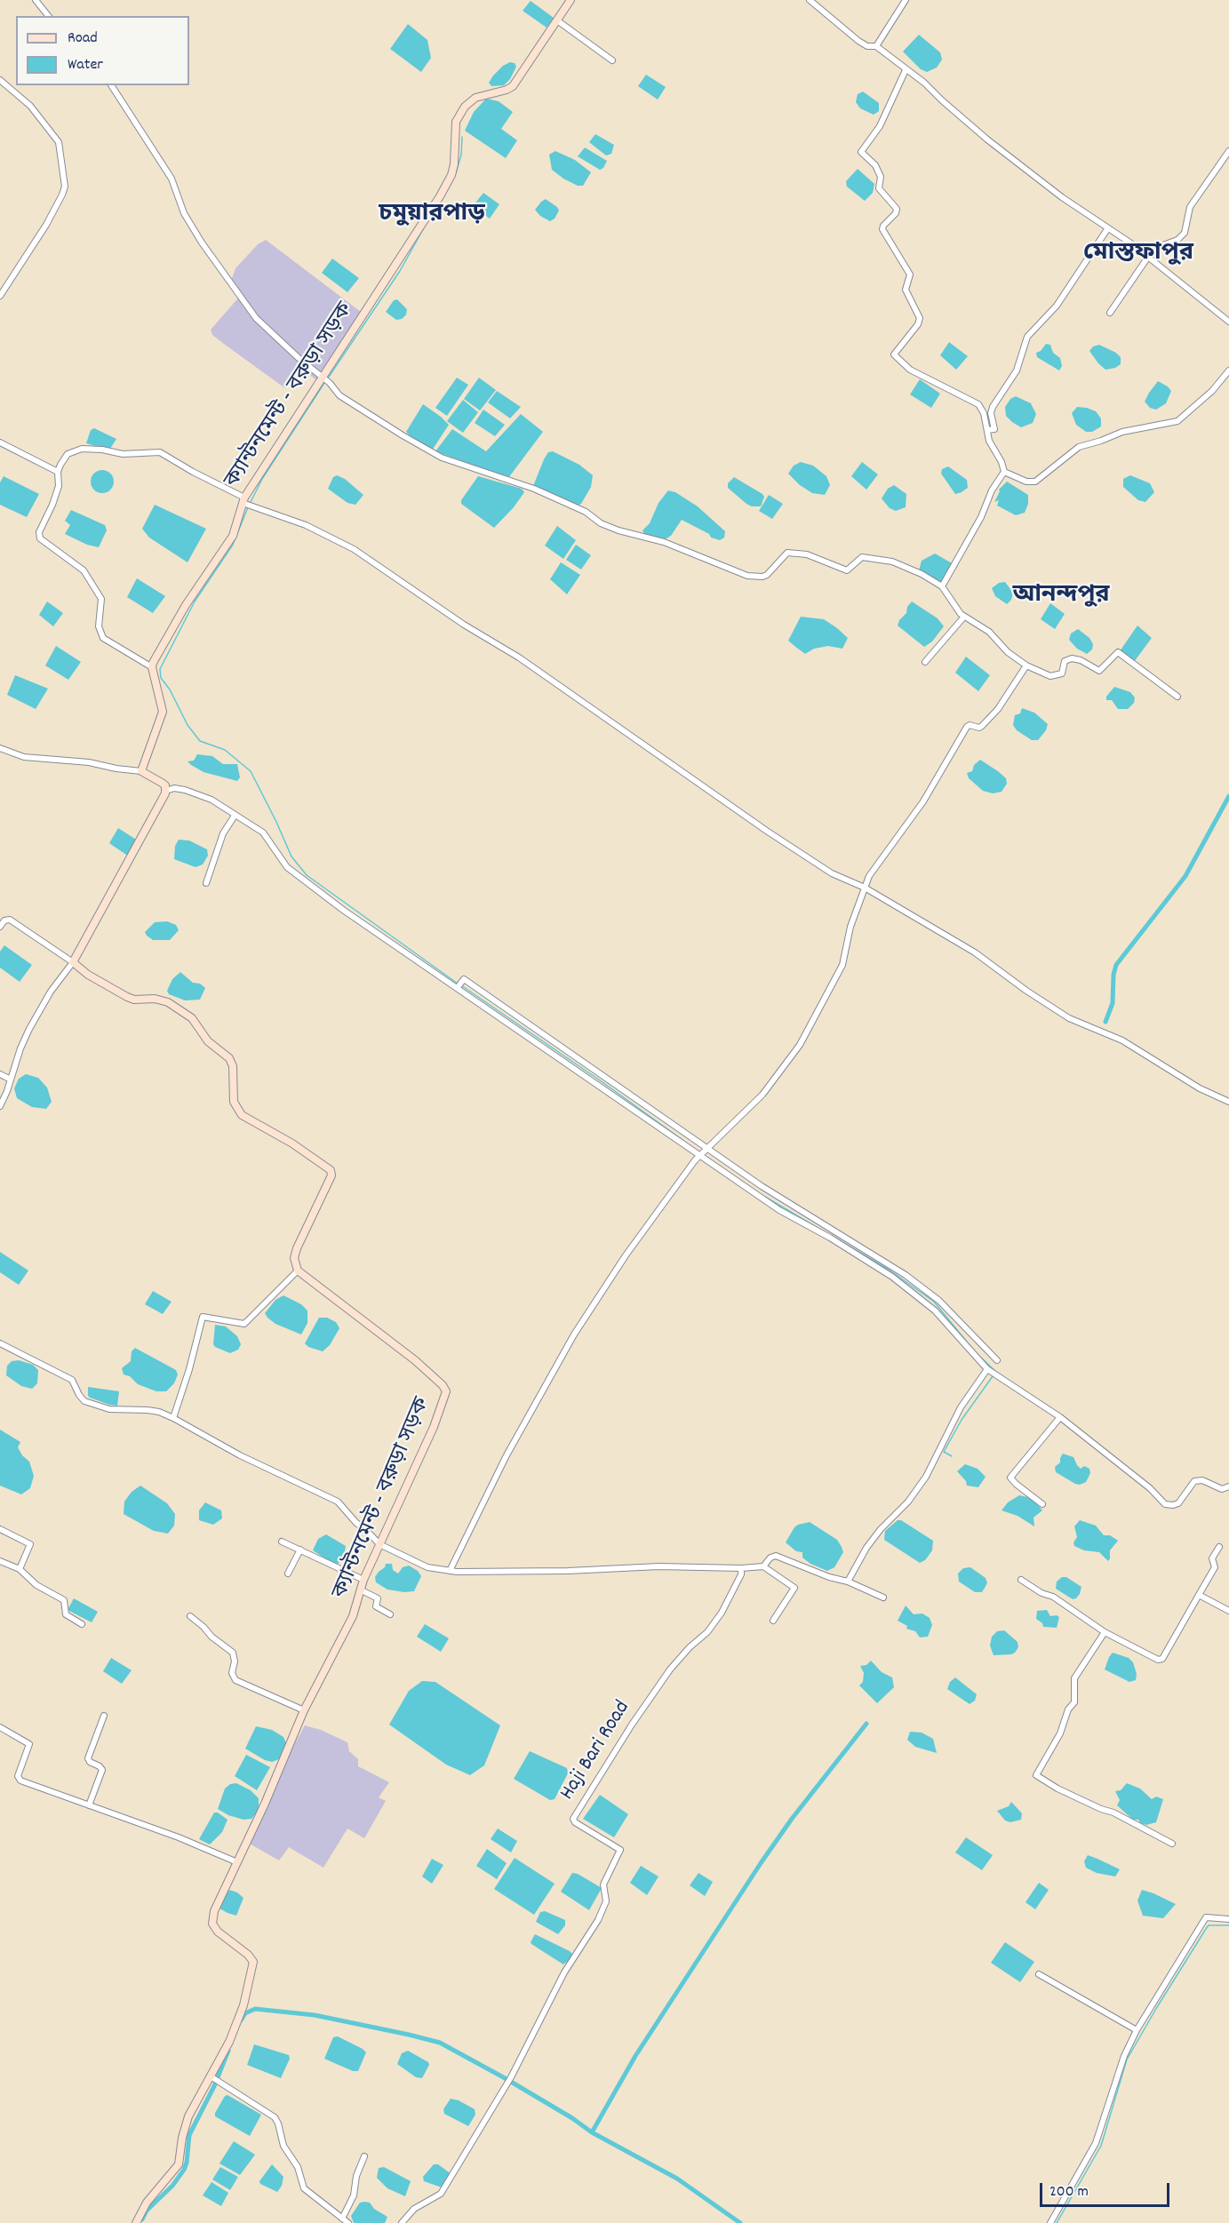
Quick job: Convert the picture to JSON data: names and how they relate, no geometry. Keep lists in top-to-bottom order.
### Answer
{
  "streets": {
    "main road": ["ক্যান্টনমেন্ট - বরুড়া সড়ক"],
    "street": ["Haji Bari Road"]
  },
  "districts": ["চমুয়ারপাড়", "মোস্তফাপুর", "আনন্দপুর"],
  "legend": ["Road", "Water"],
  "scale_bar": "200 m"
}
